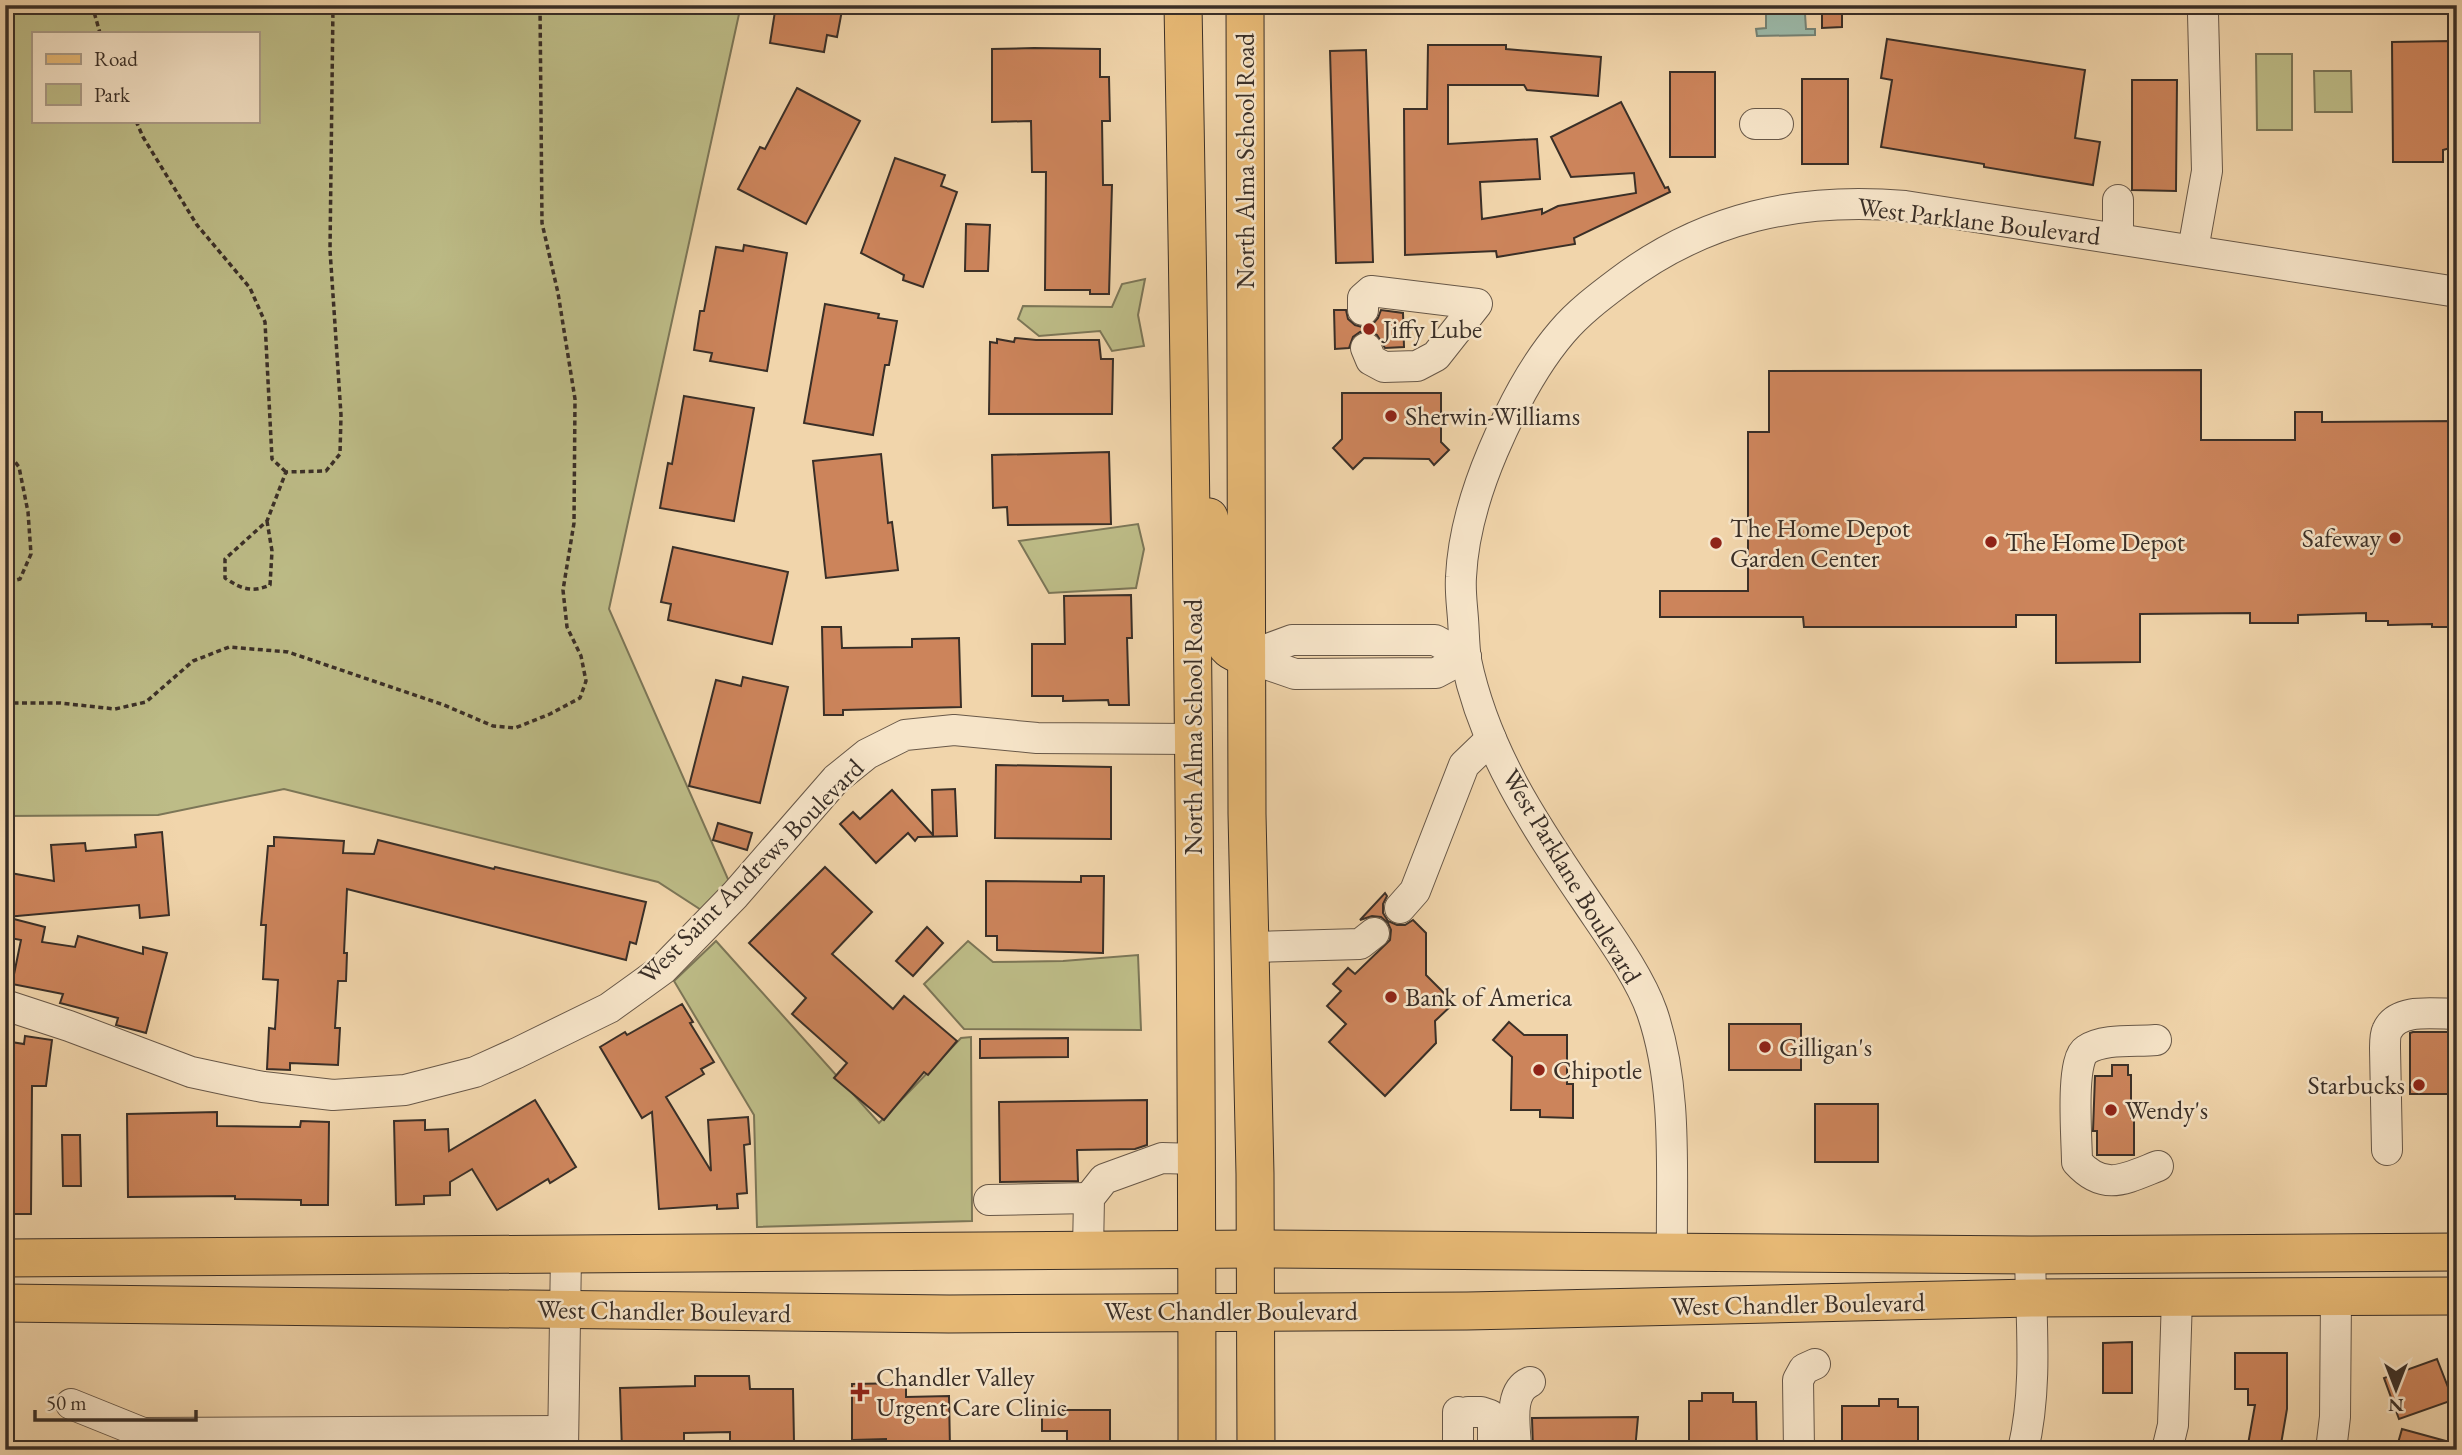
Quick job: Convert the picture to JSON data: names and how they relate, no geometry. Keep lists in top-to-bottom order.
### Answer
{
  "streets": {
    "main road": ["North Alma School Road", "West Chandler Boulevard"],
    "street": ["West Parklane Boulevard", "West Saint Andrews Boulevard"]
  },
  "crossings": [
    ["North Alma School Road", "West Saint Andrews Boulevard"],
    ["North Alma School Road", "West Chandler Boulevard"],
    ["West Parklane Boulevard", "West Chandler Boulevard"]
  ],
  "places": {
    "other": [
      "Jiffy Lube",
      "Sherwin-Williams",
      "Safeway",
      "The Home Depot",
      "The Home Depot Garden Center",
      "Bank of America",
      "Gilligan's",
      "Chipotle",
      "Starbucks",
      "Wendy's"
    ],
    "health": ["Chandler Valley Urgent Care Clinic"]
  },
  "legend": ["Road", "Park"],
  "scale_bar": "50 m",
  "north": "bottom"
}
